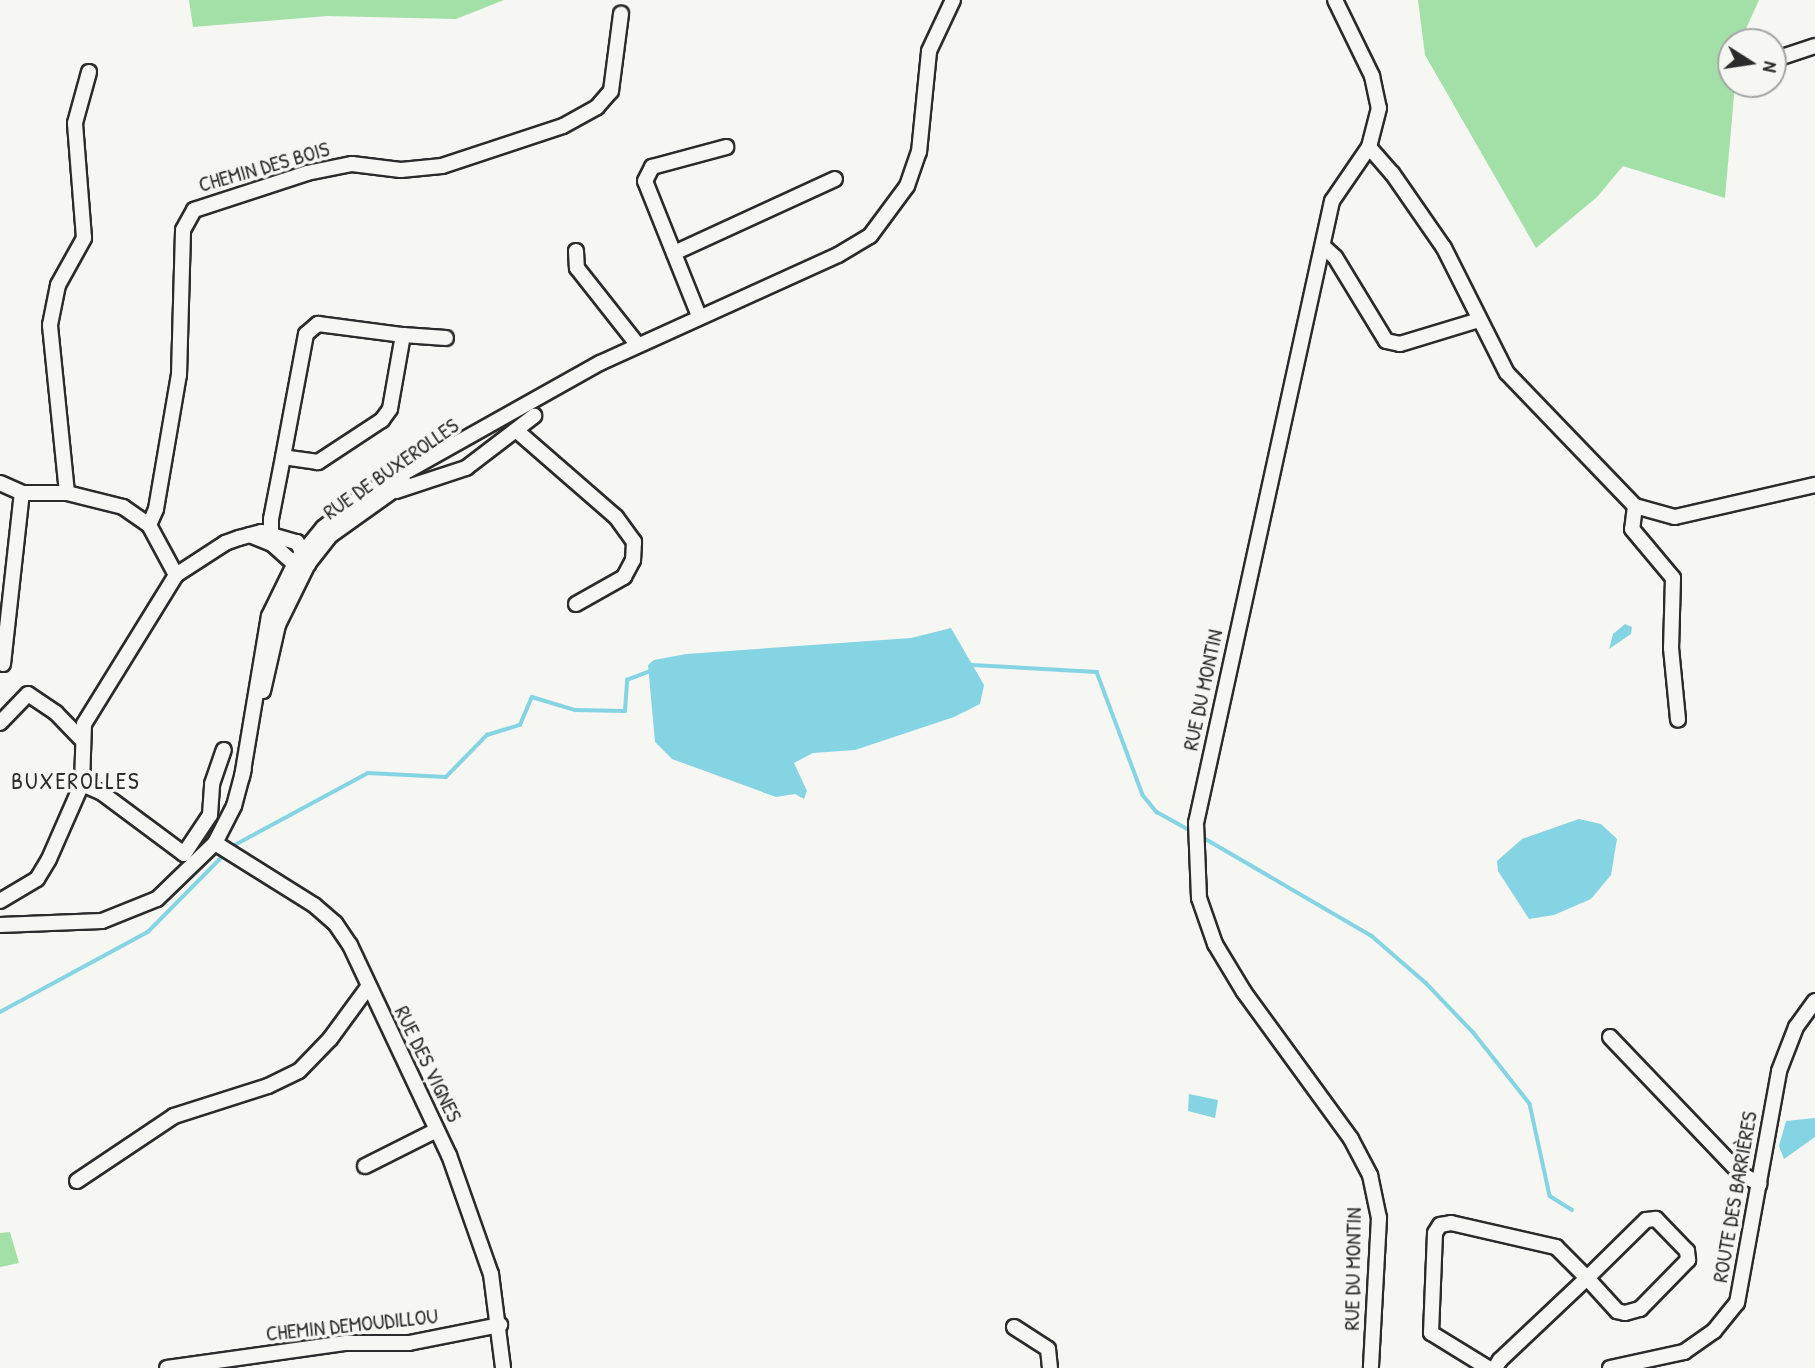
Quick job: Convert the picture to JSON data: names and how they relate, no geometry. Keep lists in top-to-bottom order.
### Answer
{
  "streets": {
    "street": [
      "CHEMIN DES BOIS",
      "RUE DE BUXEROLLES",
      "RUE DU MONTIN",
      "RUE DES VIGNES",
      "ROUTE DES BARRIÈRES",
      "CHEMIN DEMOUDILLOU"
    ]
  },
  "crossings": [
    ["RUE DE BUXEROLLES", "RUE DES VIGNES"],
    ["RUE DES VIGNES", "CHEMIN DEMOUDILLOU"]
  ],
  "districts": ["BUXEROLLES"],
  "north": "right"
}
